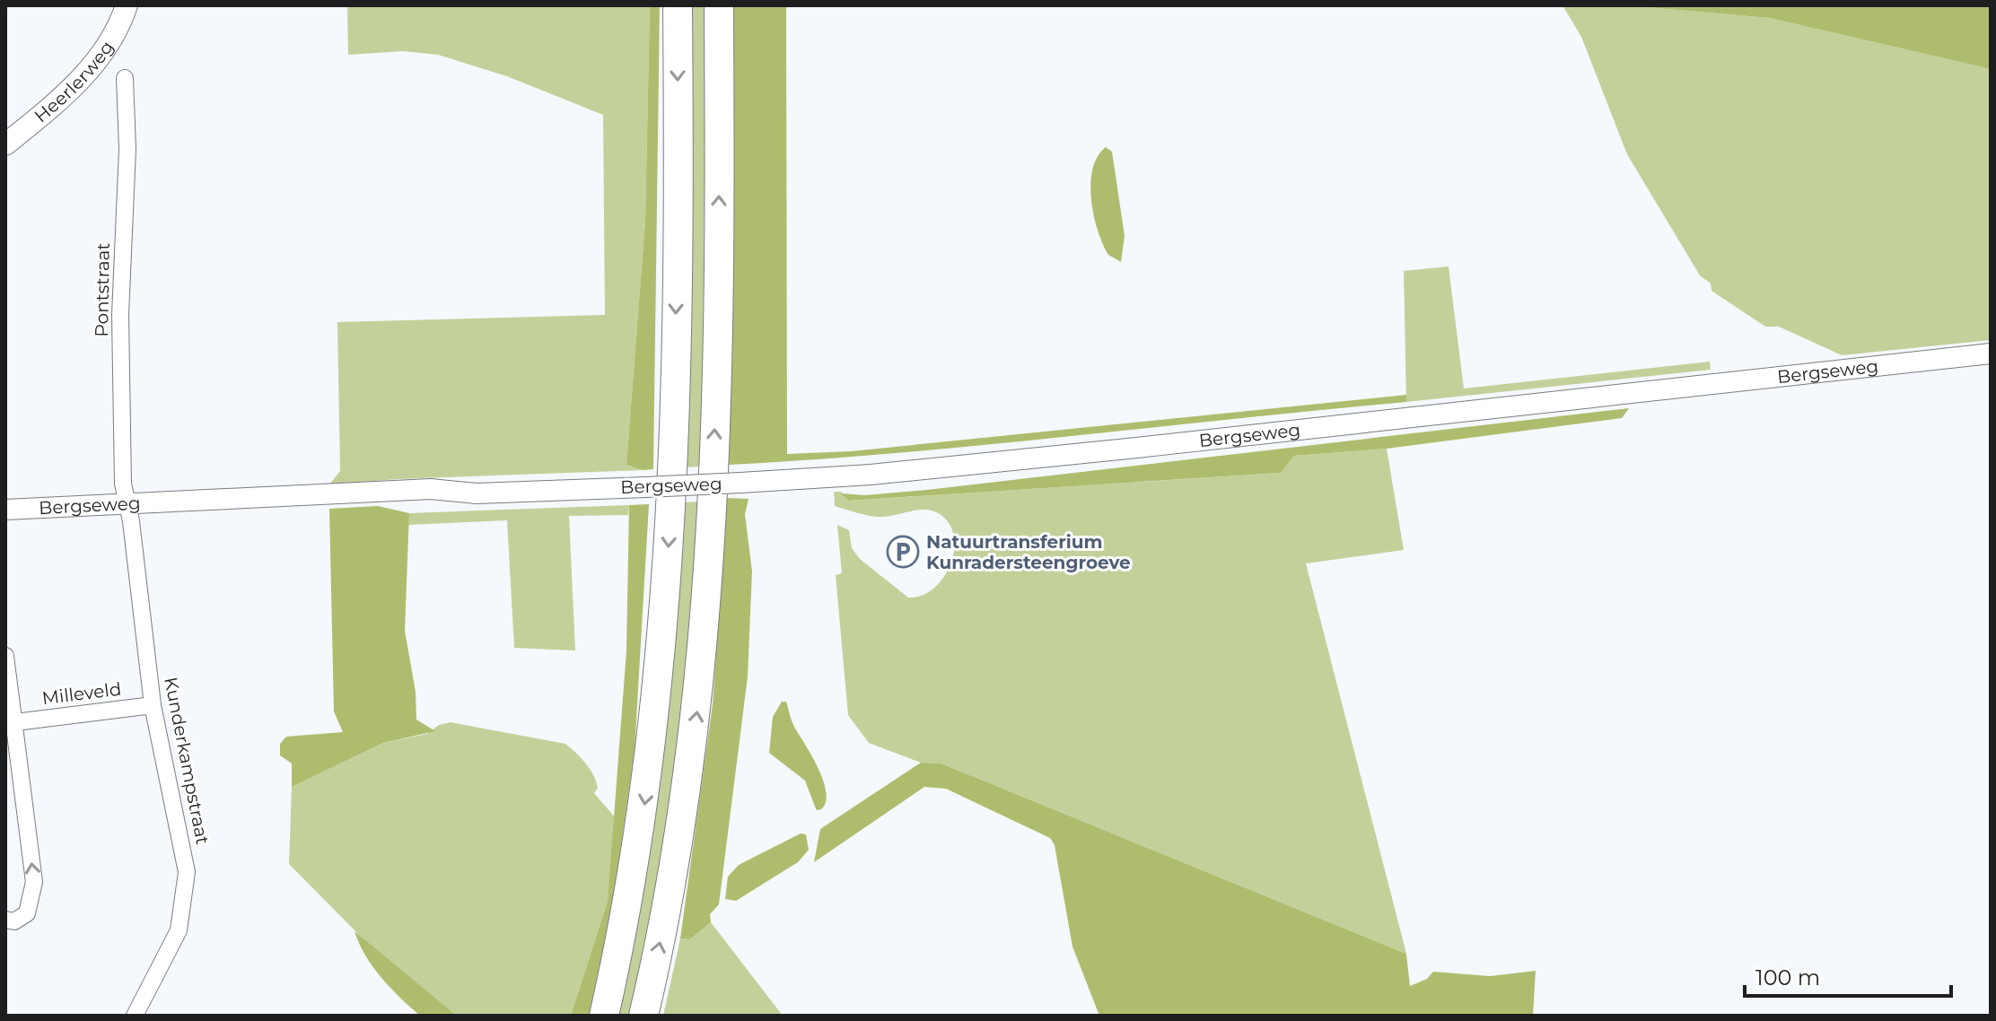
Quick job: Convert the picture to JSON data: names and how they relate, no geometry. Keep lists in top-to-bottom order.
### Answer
{
  "streets": {
    "main road": ["Heerlerweg"],
    "street": [
      "Pontstraat",
      "Bergseweg",
      "Milleveld",
      "Kunderkampstraat"
    ]
  },
  "crossings": [
    ["Pontstraat", "Bergseweg"],
    ["Pontstraat", "Kunderkampstraat"],
    ["Bergseweg", "Kunderkampstraat"],
    ["Milleveld", "Kunderkampstraat"]
  ],
  "places": {
    "parking": ["Natuurtransferium Kunradersteengroeve"]
  },
  "scale_bar": "100 m"
}
